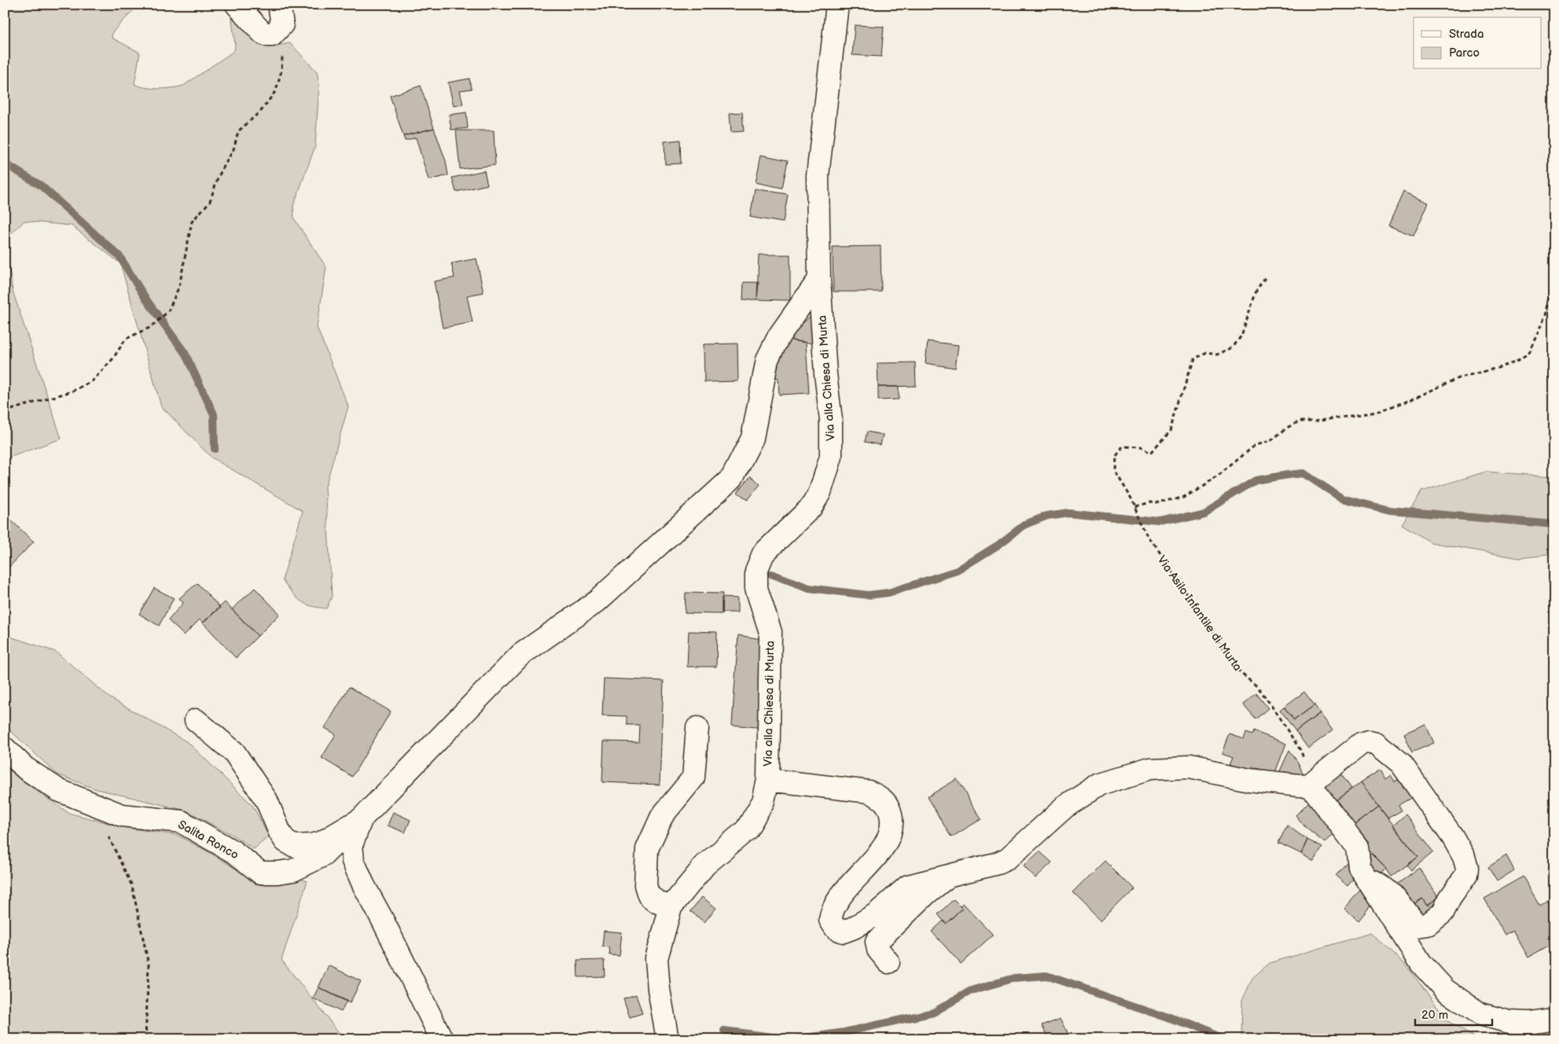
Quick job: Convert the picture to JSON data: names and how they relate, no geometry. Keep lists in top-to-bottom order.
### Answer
{
  "streets": {
    "street": ["Via alla Chiesa di Murta", "Salita Ronco"],
    "path": ["Via Asilo Infantile di Murta"]
  },
  "legend": ["Strada", "Parco"],
  "scale_bar": "20 m"
}
